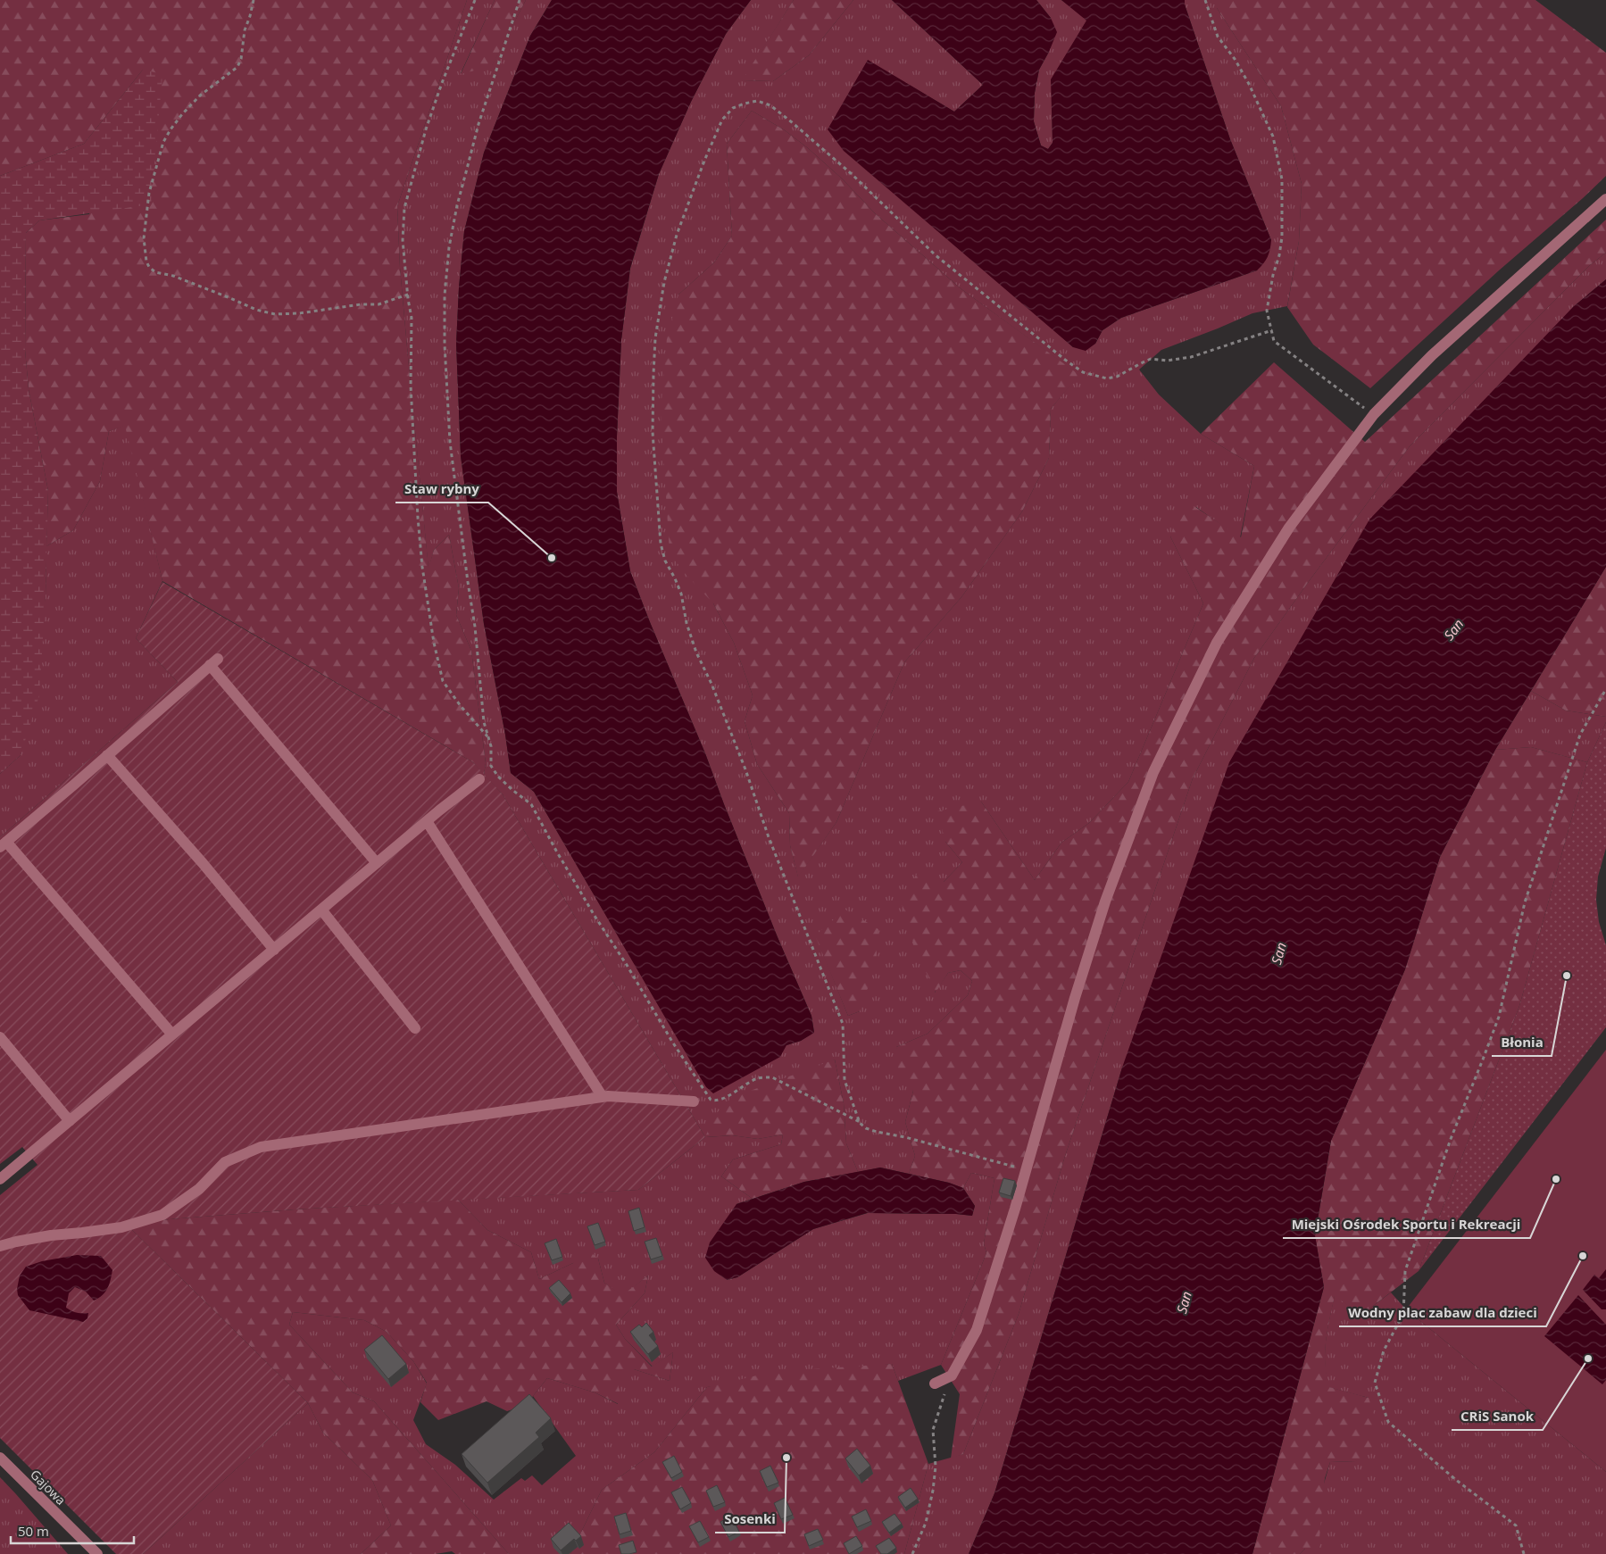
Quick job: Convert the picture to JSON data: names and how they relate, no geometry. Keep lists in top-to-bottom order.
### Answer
{
  "streets": {
    "street": ["Gajowa"]
  },
  "water": ["San"],
  "places": [
    "Staw rybny",
    "Błonia",
    "Miejski Ośrodek Sportu i Rekreacji",
    "Wodny plac zabaw dla dzieci",
    "CRiS Sanok",
    "Sosenki"
  ],
  "scale_bar": "50 m"
}
